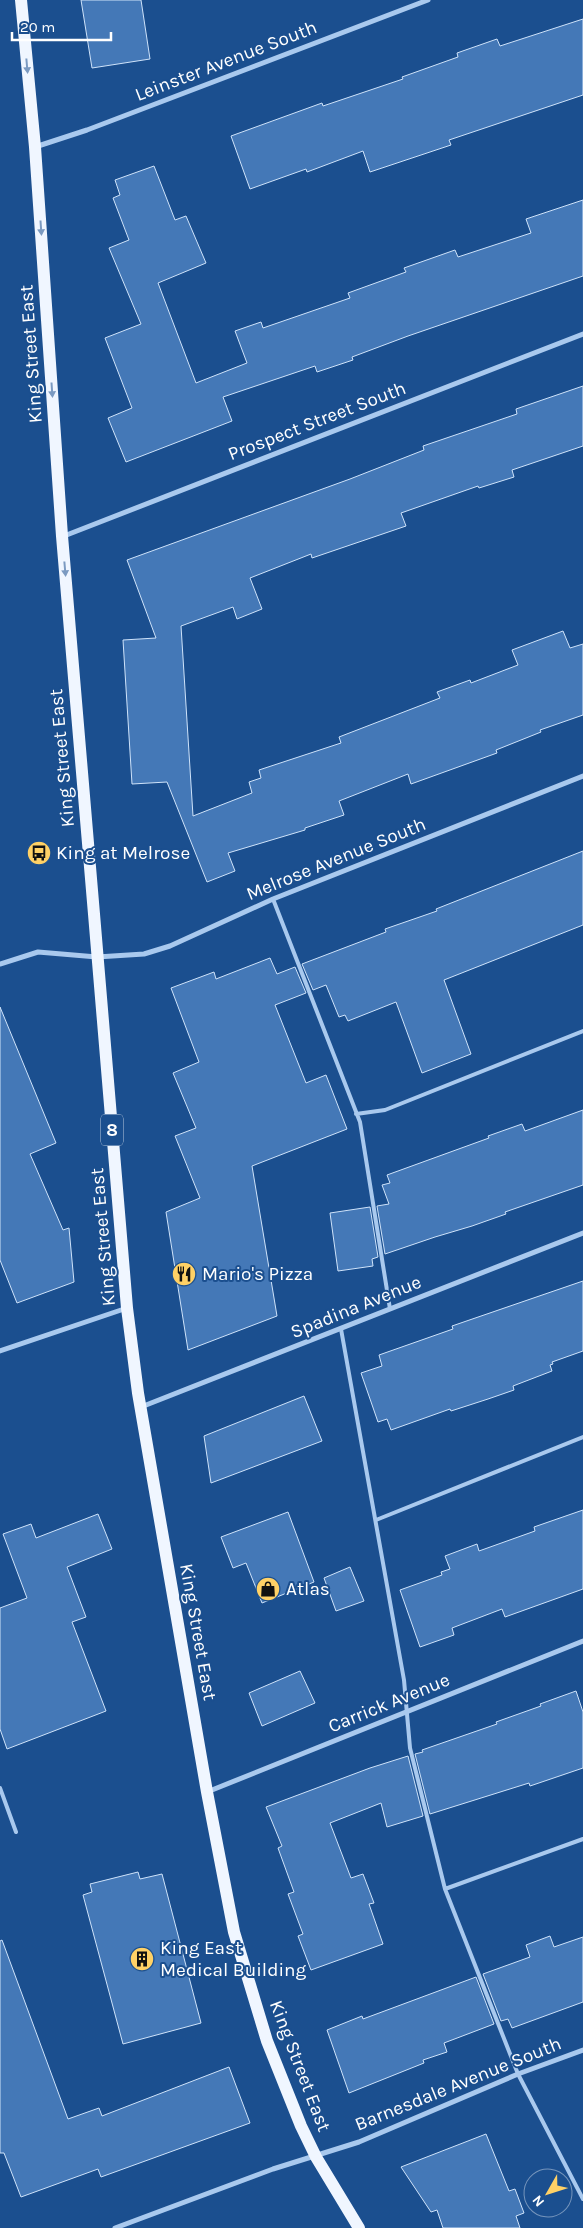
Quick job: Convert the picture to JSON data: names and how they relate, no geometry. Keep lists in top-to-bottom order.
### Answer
{
  "streets": {
    "main road": ["King Street East", "8"],
    "street": [
      "Leinster Avenue South",
      "Prospect Street South",
      "Melrose Avenue South",
      "Spadina Avenue",
      "Carrick Avenue",
      "Barnesdale Avenue South"
    ]
  },
  "crossings": [
    ["Leinster Avenue South", "King Street East"],
    ["King Street East", "Prospect Street South"],
    ["King Street East", "Melrose Avenue South"],
    ["King Street East", "Spadina Avenue"],
    ["King Street East", "Carrick Avenue"],
    ["King Street East", "Barnesdale Avenue South"]
  ],
  "one_way": ["King Street East"],
  "places": {
    "bus stop": ["King at Melrose"],
    "restaurant": ["Mario's Pizza"],
    "shop": ["Atlas"],
    "building": ["King East Medical Building"]
  },
  "scale_bar": "20 m",
  "north": "bottom left"
}
